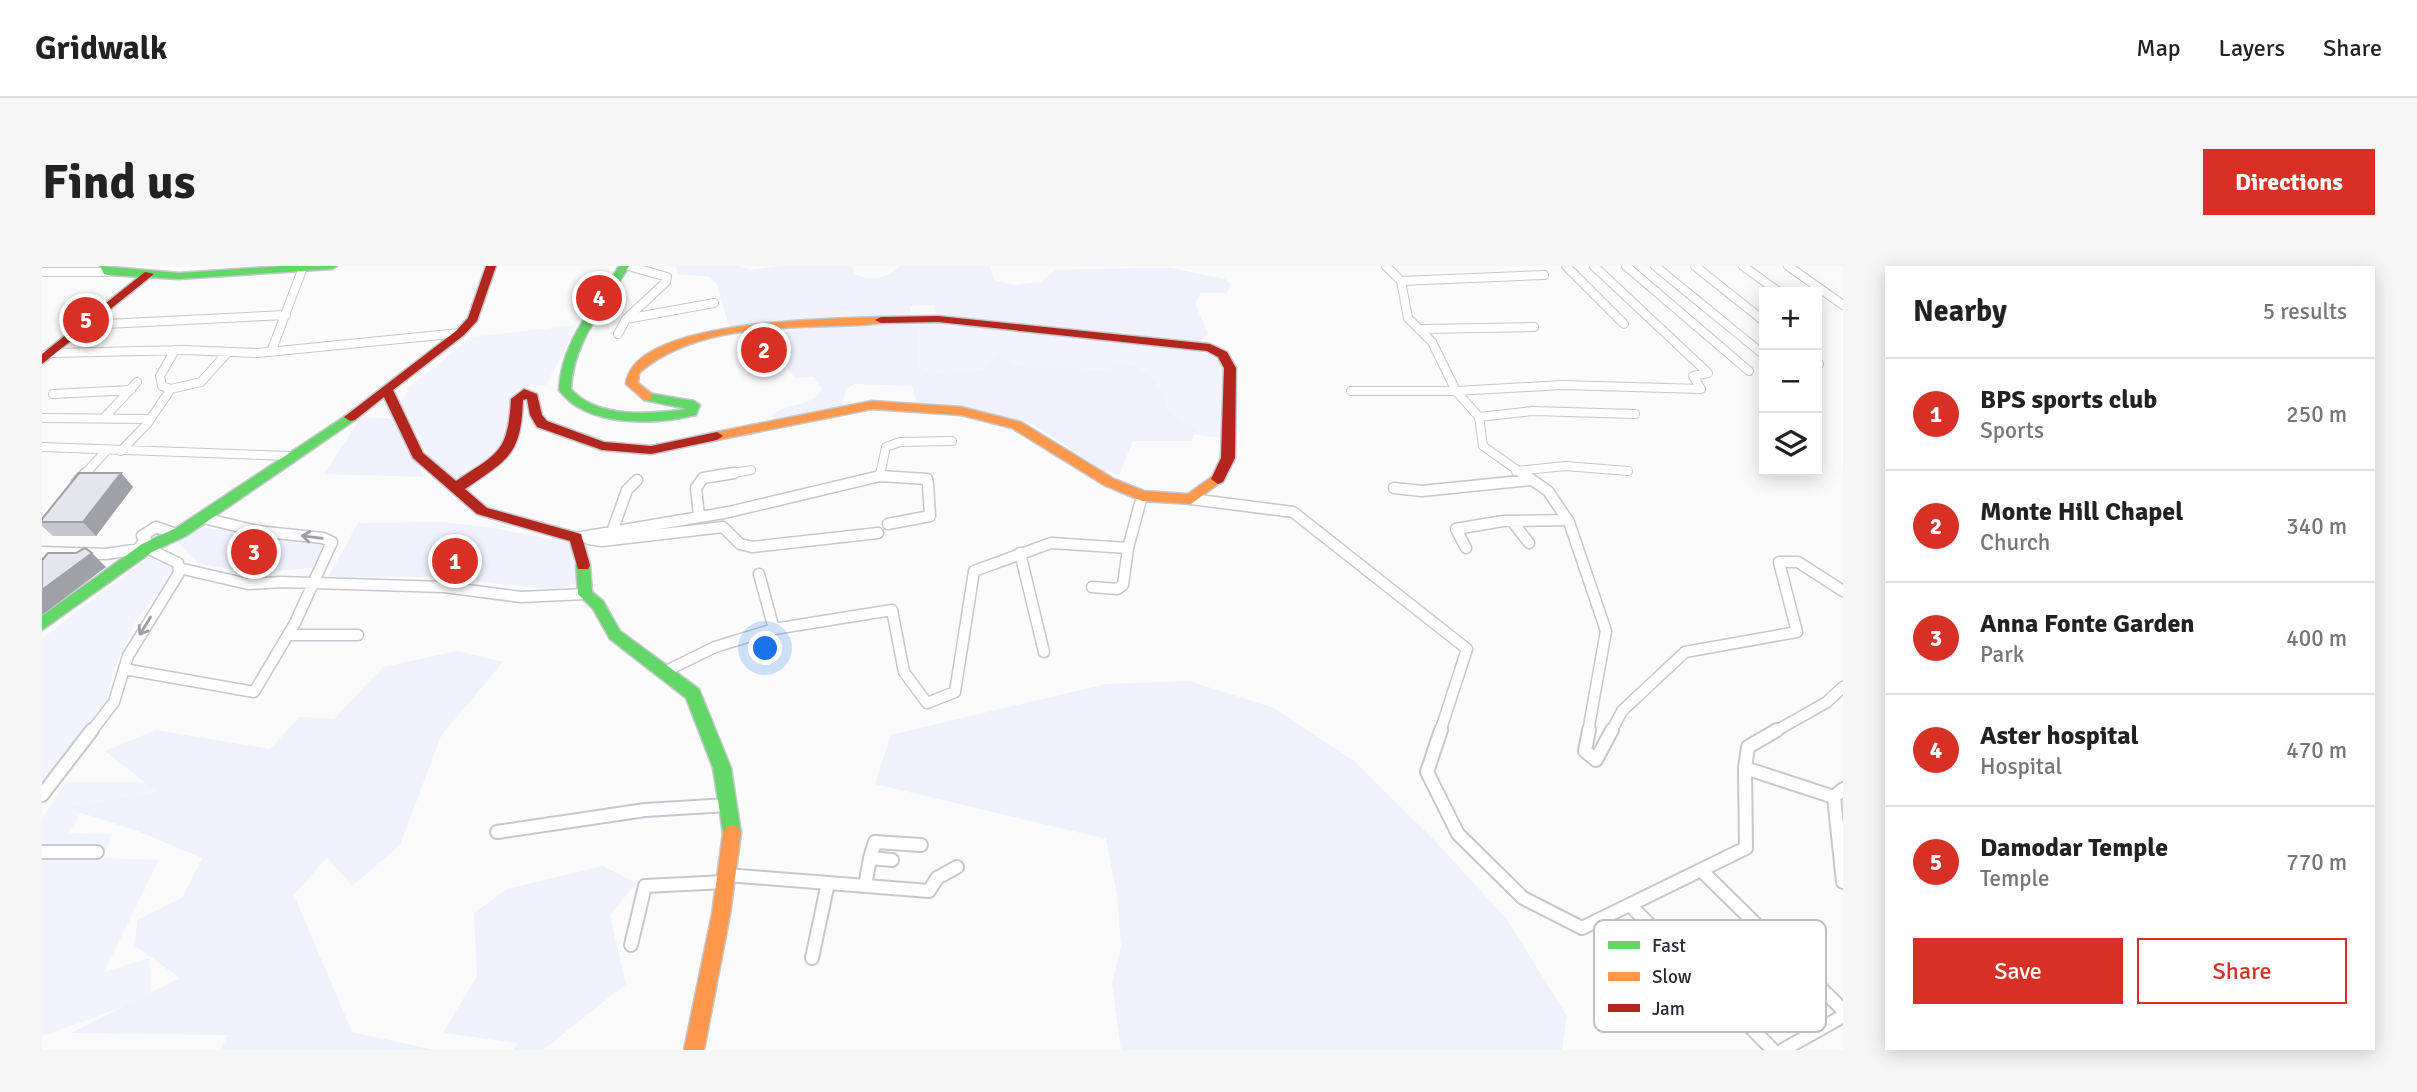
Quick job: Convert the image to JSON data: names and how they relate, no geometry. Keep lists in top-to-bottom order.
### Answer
{
  "legend": ["Fast", "Slow", "Jam"],
  "page": {
    "header": "Gridwalk",
    "nav": ["Map", "Layers", "Share"],
    "buttons": [
      "Directions",
      ["Save", "Share"]
    ],
    "title": "Find us",
    "heading": ["Nearby", "5 results"],
    "pins": [
      "4",
      "5",
      "2",
      "3",
      "1"
    ],
    "map_buttons": ["+", "−"],
    "list": [
      {
        "mark": "1",
        "name": "BPS sports club",
        "note": "Sports",
        "value": "250 m"
      },
      {
        "mark": "2",
        "name": "Monte Hill Chapel",
        "note": "Church",
        "value": "340 m"
      },
      {
        "mark": "3",
        "name": "Anna Fonte Garden",
        "note": "Park",
        "value": "400 m"
      },
      {
        "mark": "4",
        "name": "Aster hospital",
        "note": "Hospital",
        "value": "470 m"
      },
      {
        "mark": "5",
        "name": "Damodar Temple",
        "note": "Temple",
        "value": "770 m"
      }
    ]
  }
}
